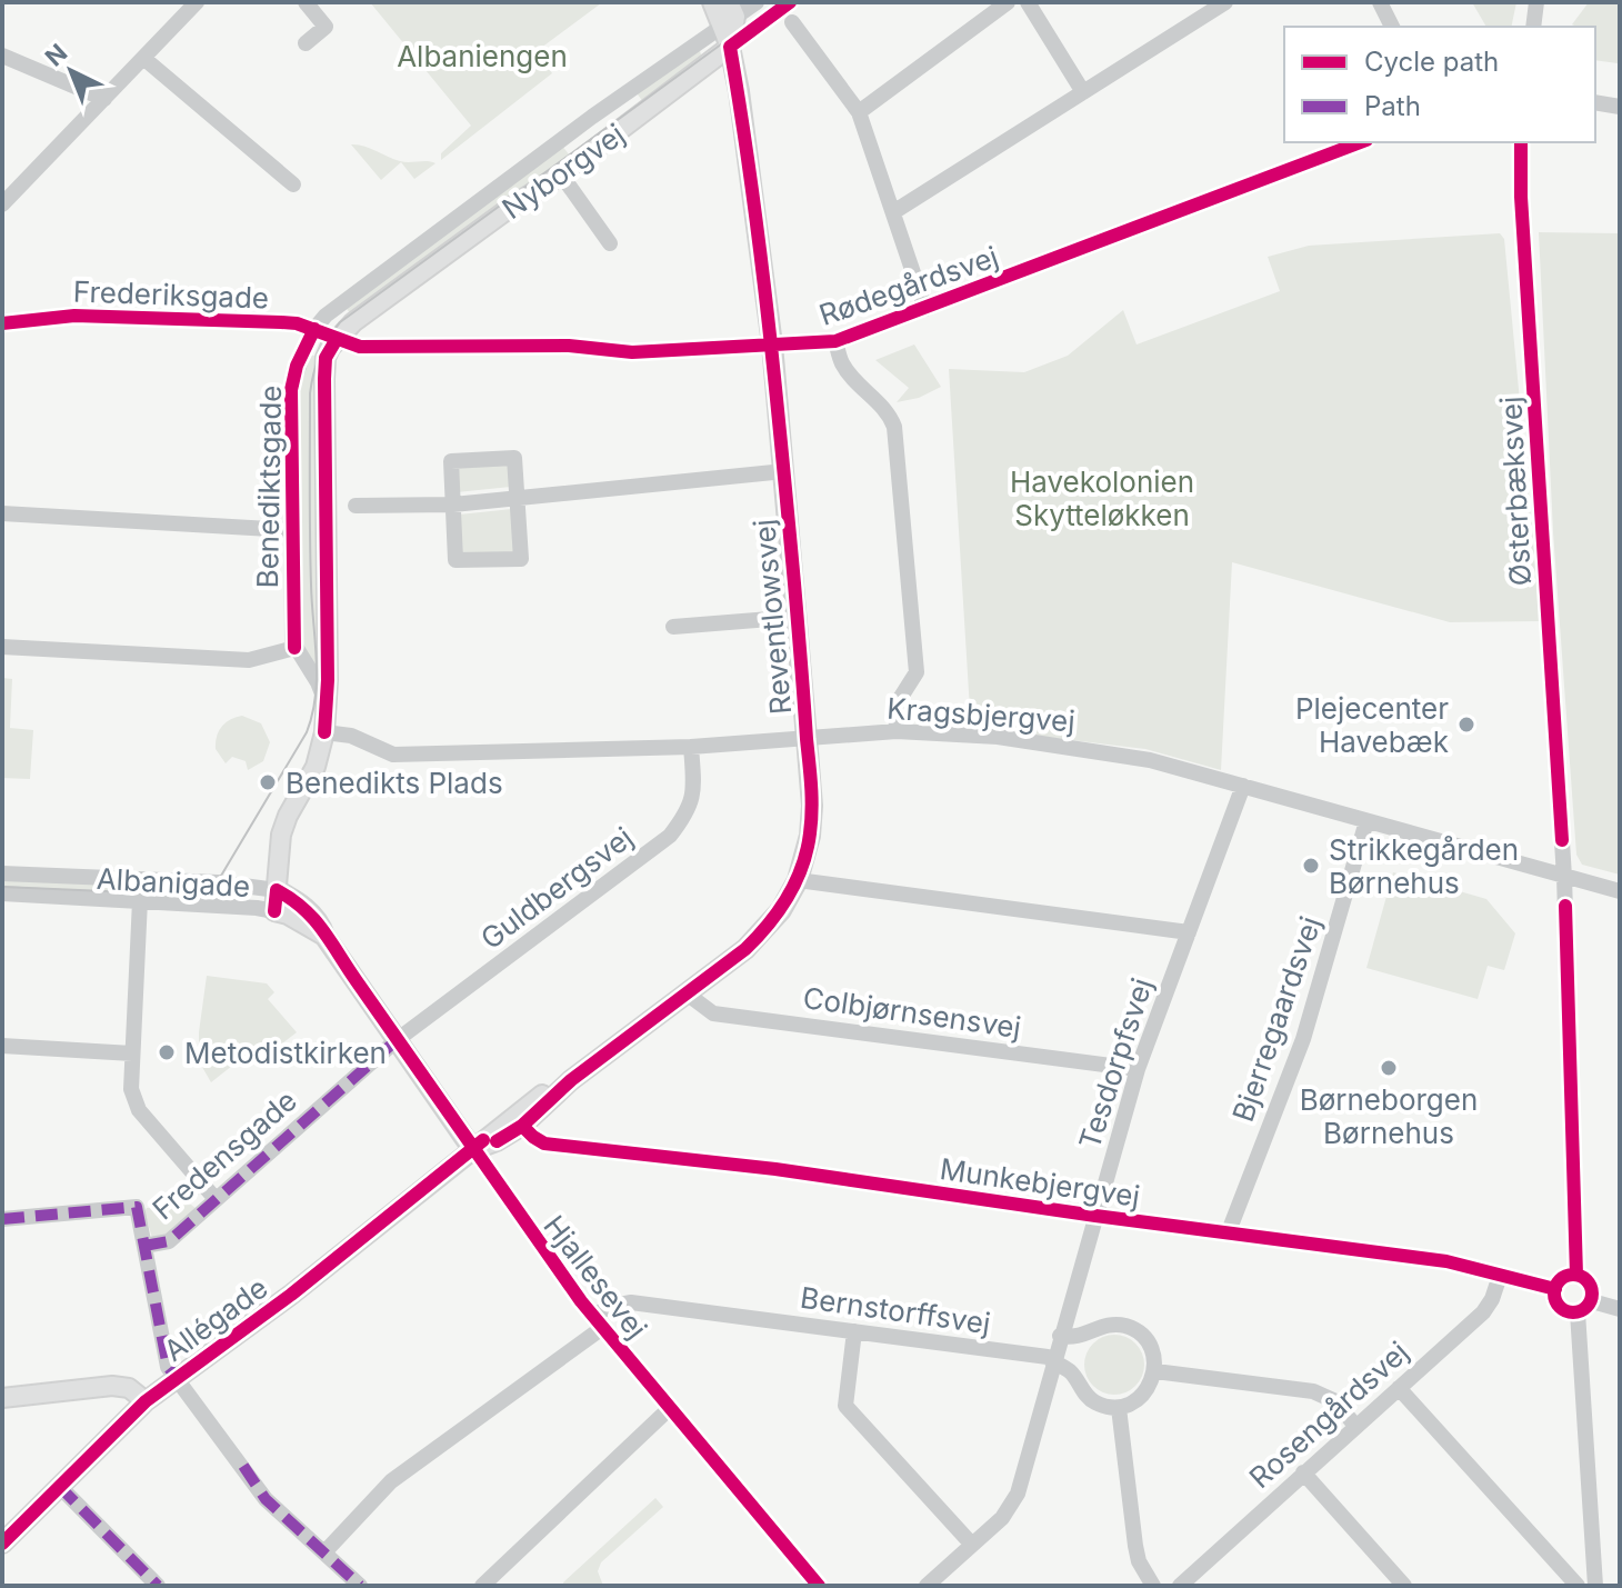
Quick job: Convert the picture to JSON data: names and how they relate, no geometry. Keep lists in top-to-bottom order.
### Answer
{
  "streets": {
    "main road": [
      "Nyborgvej",
      "Benediktsgade",
      "Reventlowsvej",
      "Albanigade",
      "Hjallesevej",
      "Allégade"
    ],
    "street": [
      "Rødegårdsvej",
      "Frederiksgade",
      "Østerbæksvej",
      "Kragsbjergvej",
      "Guldbergsvej",
      "Colbjørnsensvej",
      "Bjerregaardsvej",
      "Tesdorpfsvej",
      "Fredensgade",
      "Munkebjergvej",
      "Bernstorffsvej",
      "Rosengårdsvej"
    ]
  },
  "crossings": [
    ["Nyborgvej", "Rødegårdsvej"],
    ["Nyborgvej", "Frederiksgade"],
    ["Nyborgvej", "Benediktsgade"],
    ["Nyborgvej", "Reventlowsvej"],
    ["Rødegårdsvej", "Frederiksgade"],
    ["Rødegårdsvej", "Benediktsgade"],
    ["Rødegårdsvej", "Reventlowsvej"],
    ["Frederiksgade", "Benediktsgade"],
    ["Benediktsgade", "Kragsbjergvej"],
    ["Benediktsgade", "Albanigade"],
    ["Østerbæksvej", "Kragsbjergvej"],
    ["Østerbæksvej", "Munkebjergvej"],
    ["Reventlowsvej", "Kragsbjergvej"],
    ["Reventlowsvej", "Colbjørnsensvej"],
    ["Reventlowsvej", "Munkebjergvej"],
    ["Reventlowsvej", "Hjallesevej"],
    ["Reventlowsvej", "Allégade"],
    ["Kragsbjergvej", "Guldbergsvej"],
    ["Kragsbjergvej", "Bjerregaardsvej"],
    ["Kragsbjergvej", "Tesdorpfsvej"],
    ["Albanigade", "Hjallesevej"],
    ["Guldbergsvej", "Fredensgade"],
    ["Guldbergsvej", "Hjallesevej"],
    ["Colbjørnsensvej", "Tesdorpfsvej"],
    ["Bjerregaardsvej", "Munkebjergvej"],
    ["Tesdorpfsvej", "Munkebjergvej"],
    ["Tesdorpfsvej", "Bernstorffsvej"],
    ["Fredensgade", "Hjallesevej"],
    ["Fredensgade", "Bernstorffsvej"],
    ["Fredensgade", "Allégade"],
    ["Munkebjergvej", "Rosengårdsvej"],
    ["Hjallesevej", "Bernstorffsvej"],
    ["Hjallesevej", "Allégade"]
  ],
  "parks": ["Albaniengen", "Havekolonien Skytteløkken"],
  "places": [
    "Plejecenter Havebæk",
    "Benedikts Plads",
    "Strikkegården Børnehus",
    "Metodistkirken",
    "Børneborgen Børnehus"
  ],
  "legend": ["Cycle path", "Path"],
  "north": "top left"
}
